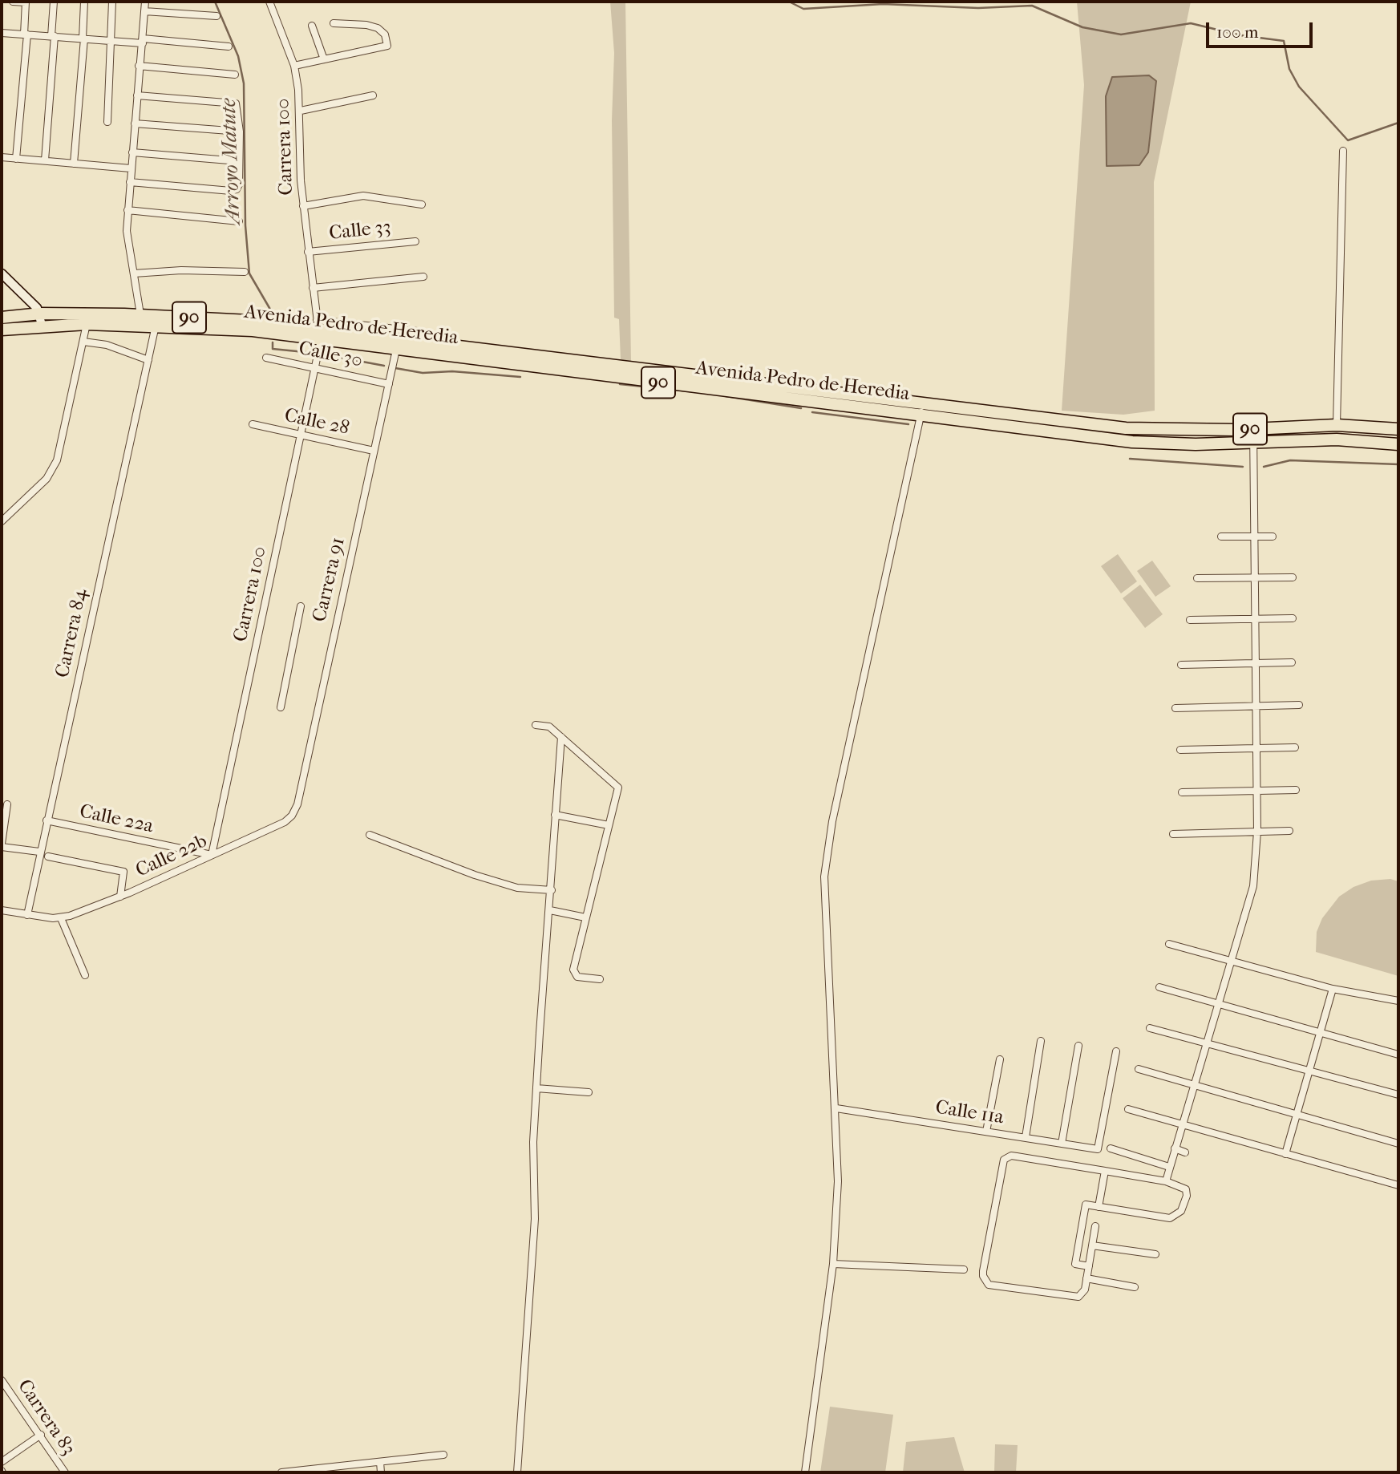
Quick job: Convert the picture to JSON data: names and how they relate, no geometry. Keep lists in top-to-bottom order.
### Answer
{
  "streets": {
    "highway": ["90", "Avenida Pedro de Heredia"],
    "street": [
      "Carrera 100",
      "Calle 33",
      "Calle 30",
      "Calle 28",
      "Carrera 91",
      "Carrera 84",
      "Calle 22a",
      "Calle 22b",
      "Calle 11a",
      "Carrera 83"
    ]
  },
  "crossings": [
    ["Carrera 100", "Calle 33"],
    ["Carrera 100", "Avenida Pedro de Heredia"],
    ["Carrera 100", "Calle 30"],
    ["Carrera 100", "Calle 28"],
    ["Carrera 100", "Calle 22a"],
    ["Carrera 100", "Calle 22b"],
    ["Avenida Pedro de Heredia", "Carrera 91"],
    ["Avenida Pedro de Heredia", "Carrera 84"],
    ["Calle 30", "Carrera 91"],
    ["Calle 28", "Carrera 91"],
    ["Carrera 91", "Calle 22b"],
    ["Carrera 84", "Calle 22a"],
    ["Calle 22a", "Calle 22b"]
  ],
  "water": ["Arroyo Matute"],
  "scale_bar": "100 m"
}
